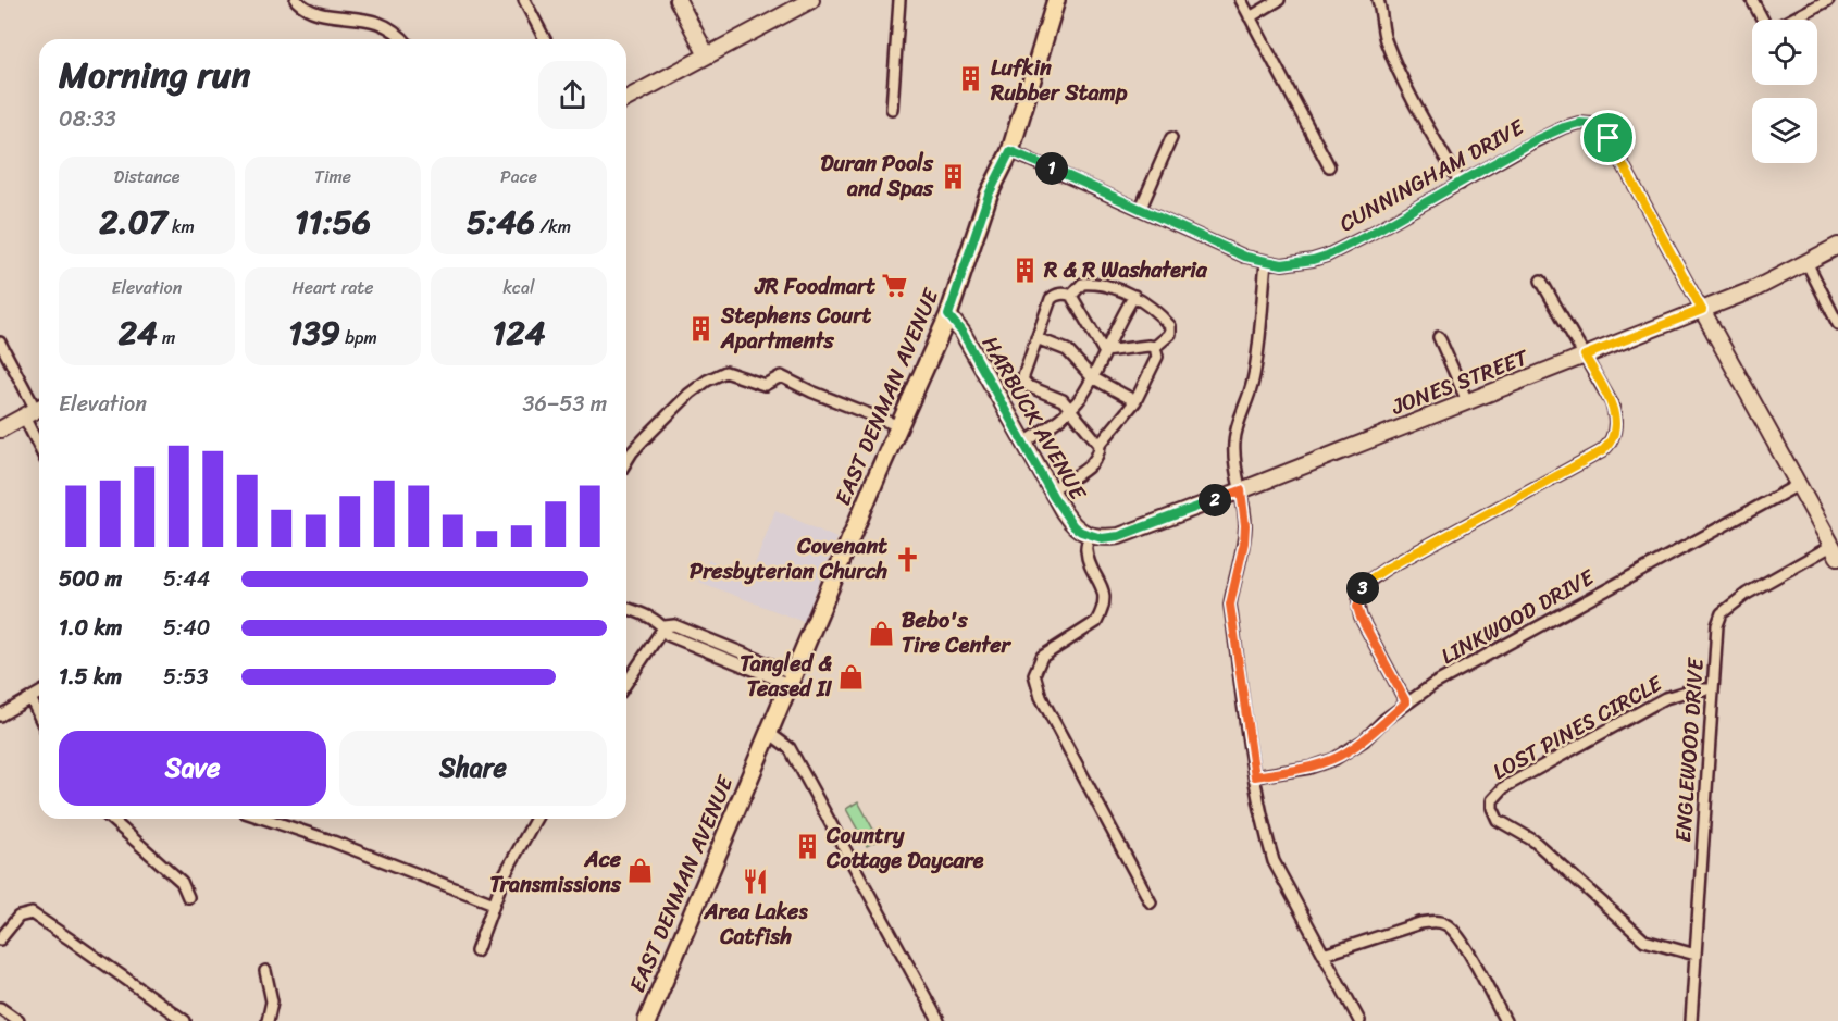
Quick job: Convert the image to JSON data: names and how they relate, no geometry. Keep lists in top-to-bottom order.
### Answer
{
  "streets": {
    "main road": ["EAST DENMAN AVENUE"],
    "street": [
      "CUNNINGHAM DRIVE",
      "JONES STREET",
      "HARBUCK AVENUE",
      "LINKWOOD DRIVE",
      "LOST PINES CIRCLE",
      "ENGLEWOOD DRIVE"
    ]
  },
  "crossings": [
    ["CUNNINGHAM DRIVE", "JONES STREET"],
    ["CUNNINGHAM DRIVE", "EAST DENMAN AVENUE"],
    ["CUNNINGHAM DRIVE", "LINKWOOD DRIVE"],
    ["CUNNINGHAM DRIVE", "ENGLEWOOD DRIVE"],
    ["JONES STREET", "HARBUCK AVENUE"],
    ["EAST DENMAN AVENUE", "HARBUCK AVENUE"],
    ["LOST PINES CIRCLE", "ENGLEWOOD DRIVE"]
  ],
  "places": {
    "building": [
      "Lufkin Rubber Stamp",
      "Duran Pools and Spas",
      "R & R Washateria",
      "Stephens Court Apartments",
      "Country Cottage Daycare"
    ],
    "supermarket": ["JR Foodmart"],
    "church": ["Covenant Presbyterian Church"],
    "shop": ["Bebo's Tire Center", "Tangled & Teased II", "Ace Transmissions"],
    "restaurant": ["Area Lakes Catfish"]
  },
  "page": {
    "heading": ["Morning run", "08:33"],
    "stats": [
      ["Distance", "2.07 km"],
      ["Time", "11:56"],
      ["Pace", "5:46 /km"],
      ["Elevation", "24 m"],
      ["Heart rate", "139 bpm"],
      ["kcal", "124"]
    ],
    "pins": ["1", "2", "3"],
    "chart": ["Elevation", "36–53 m"],
    "list": [
      {
        "name": "500 m",
        "note": "5:44"
      },
      {
        "name": "1.0 km",
        "note": "5:40"
      },
      {
        "name": "1.5 km",
        "note": "5:53"
      }
    ],
    "buttons": ["Save", "Share"]
  }
}
